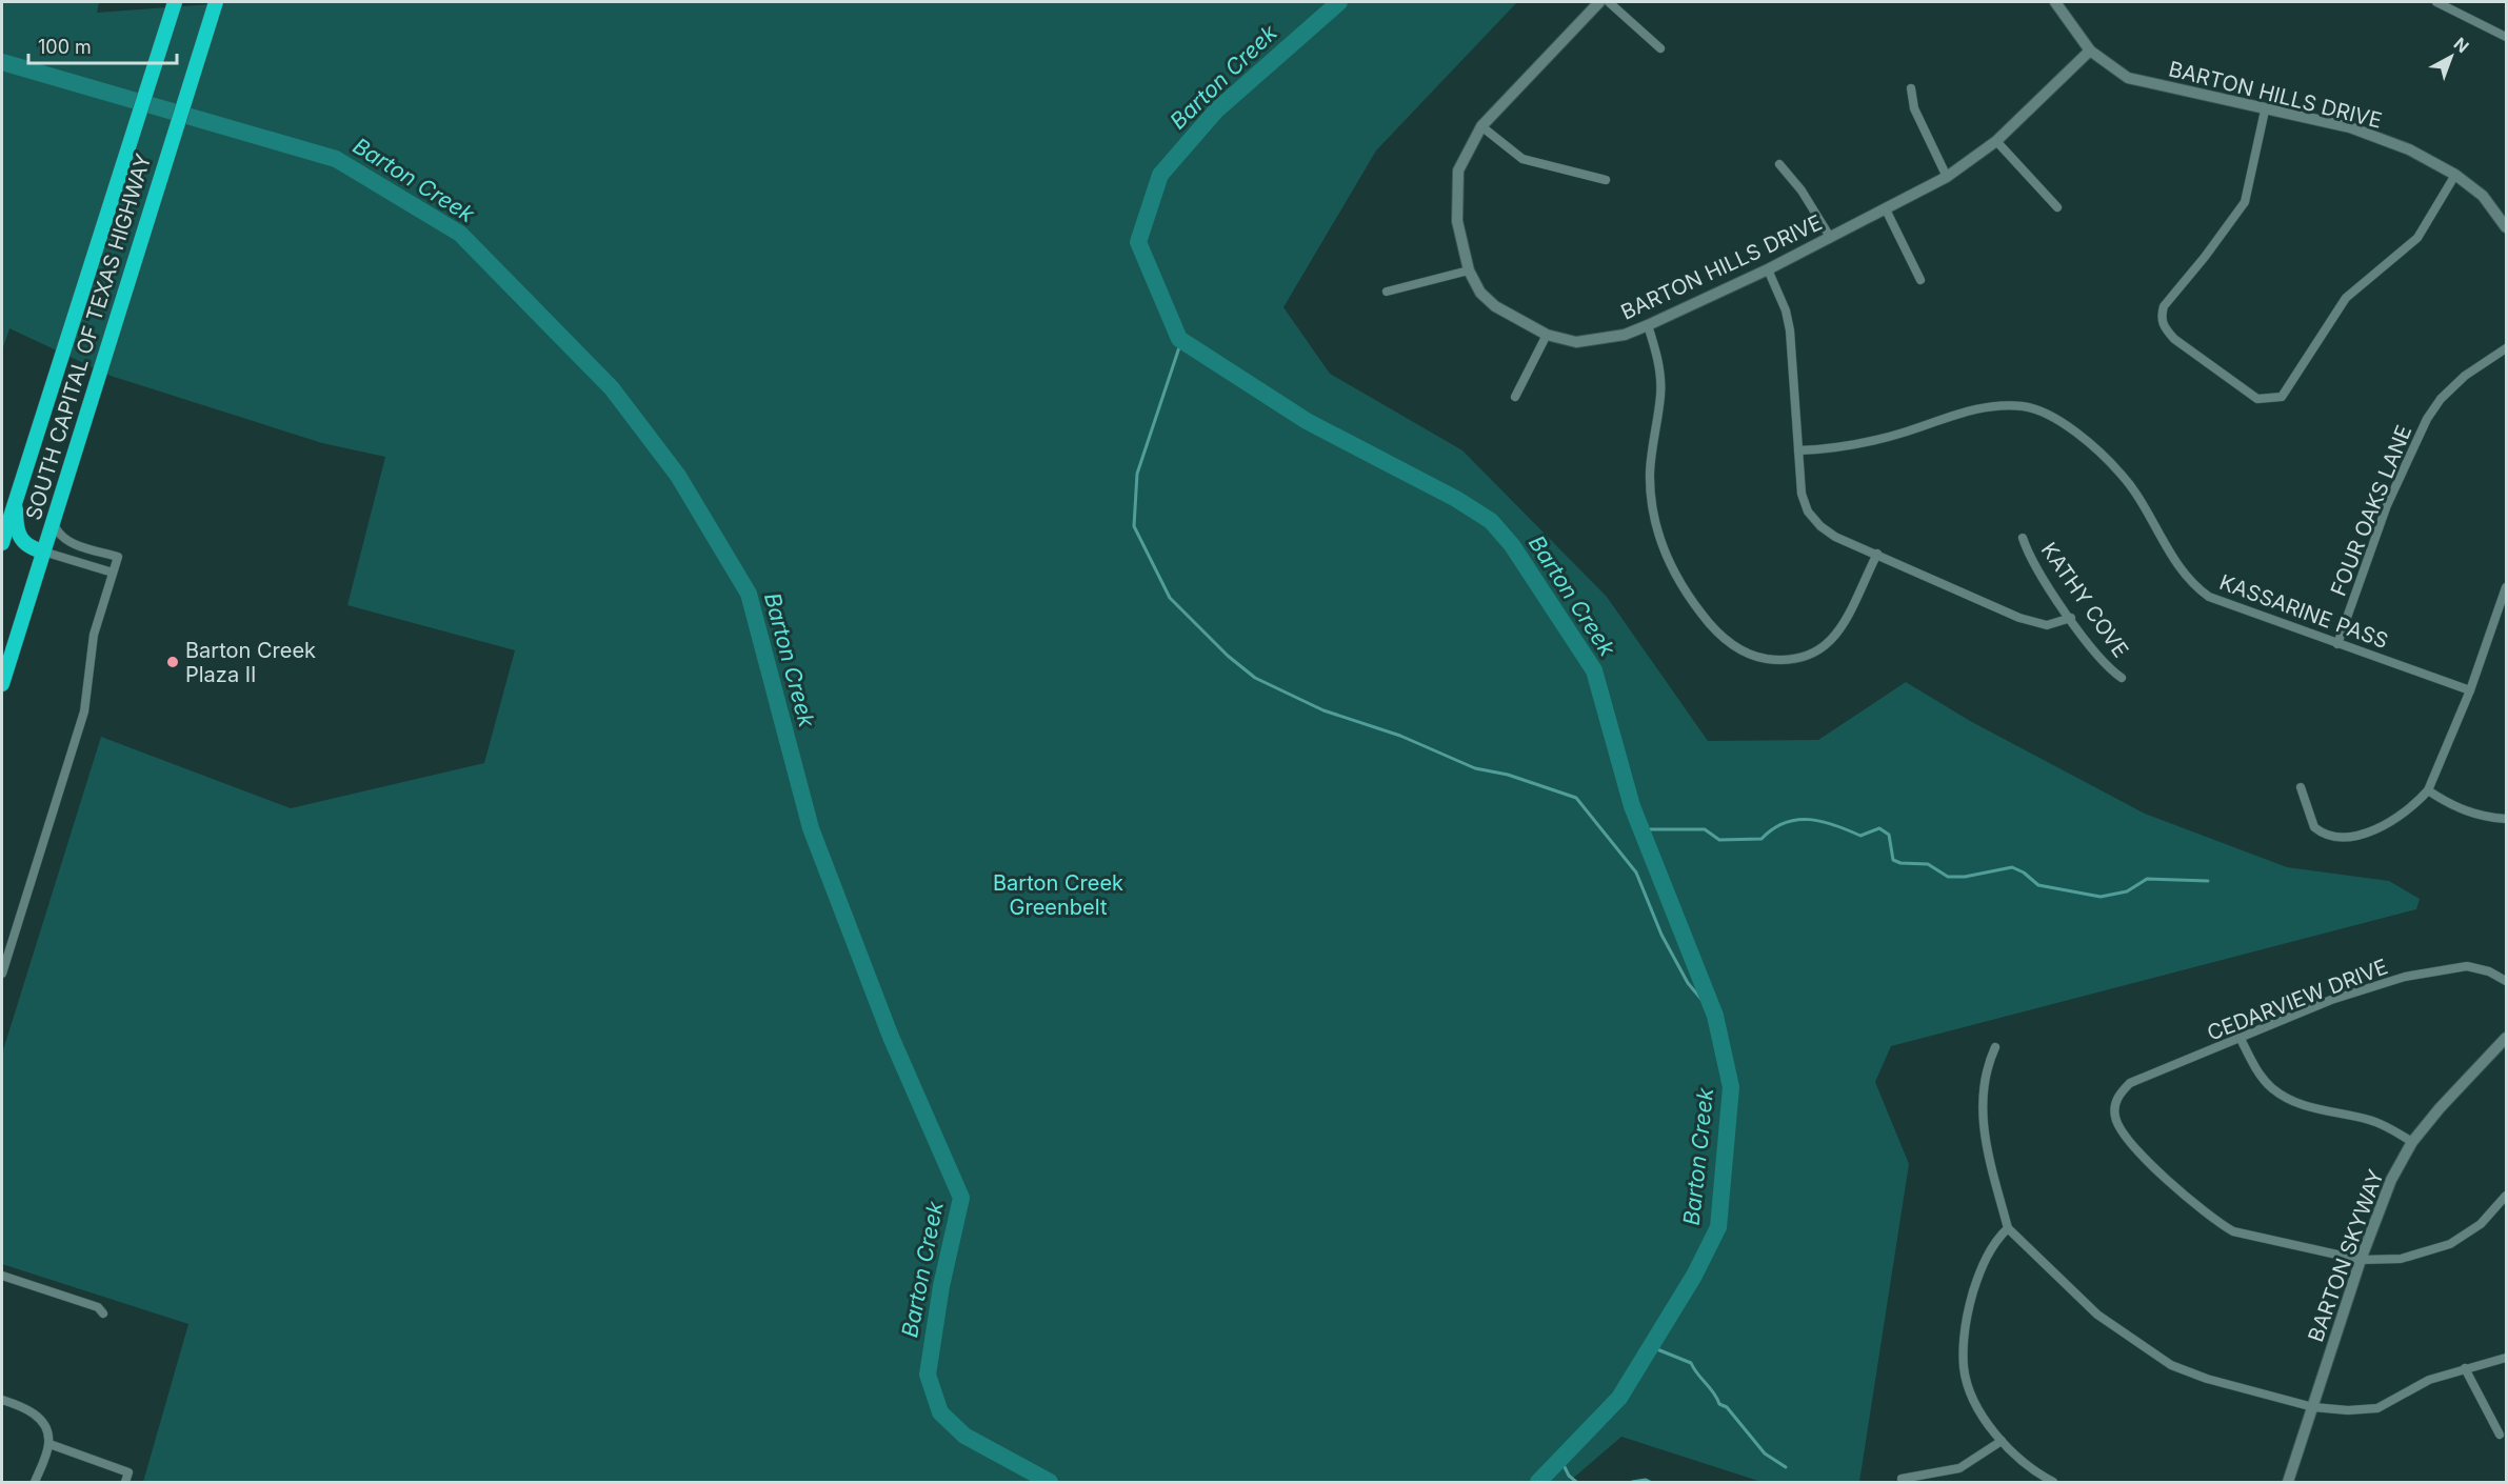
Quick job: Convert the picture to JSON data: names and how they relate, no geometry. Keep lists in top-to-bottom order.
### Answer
{
  "streets": {
    "highway": ["SOUTH CAPITAL OF TEXAS HIGHWAY"],
    "street": [
      "BARTON HILLS DRIVE",
      "FOUR OAKS LANE",
      "KATHY COVE",
      "KASSARINE PASS",
      "CEDARVIEW DRIVE",
      "BARTON SKYWAY"
    ]
  },
  "crossings": [
    ["FOUR OAKS LANE", "KASSARINE PASS"],
    ["CEDARVIEW DRIVE", "BARTON SKYWAY"]
  ],
  "water": ["Barton Creek"],
  "parks": ["Barton Creek Greenbelt"],
  "places": ["Barton Creek Plaza II"],
  "scale_bar": "100 m",
  "north": "top right"
}
